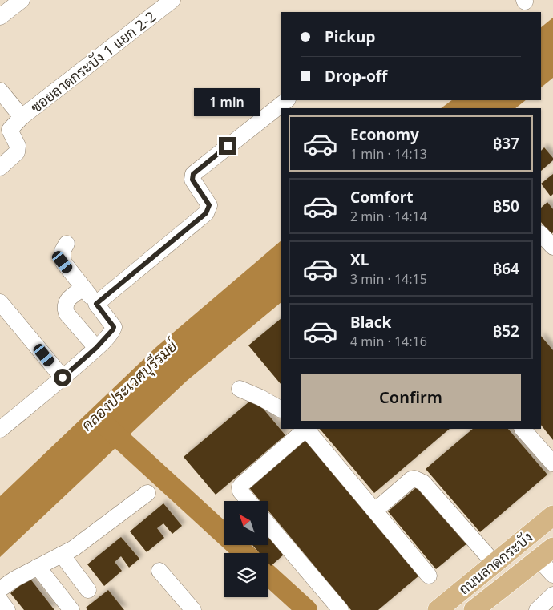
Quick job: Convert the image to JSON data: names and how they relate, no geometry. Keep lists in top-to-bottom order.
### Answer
{
  "streets": {
    "main road": ["ถนนลาดกระบัง"],
    "street": ["ซอยลาดกระบัง 1 แยก 2-2"]
  },
  "water": ["คลองประเวศบุรีรมย์"],
  "north": "top left",
  "page": {
    "banner": ["Pickup", "Drop-off"],
    "bubble": "1 min",
    "list": [
      {
        "name": "Economy",
        "note": "1 min · 14:13",
        "value": "฿37"
      },
      {
        "name": "Comfort",
        "note": "2 min · 14:14",
        "value": "฿50"
      },
      {
        "name": "XL",
        "note": "3 min · 14:15",
        "value": "฿64"
      },
      {
        "name": "Black",
        "note": "4 min · 14:16",
        "value": "฿52"
      }
    ],
    "buttons": "Confirm"
  }
}
